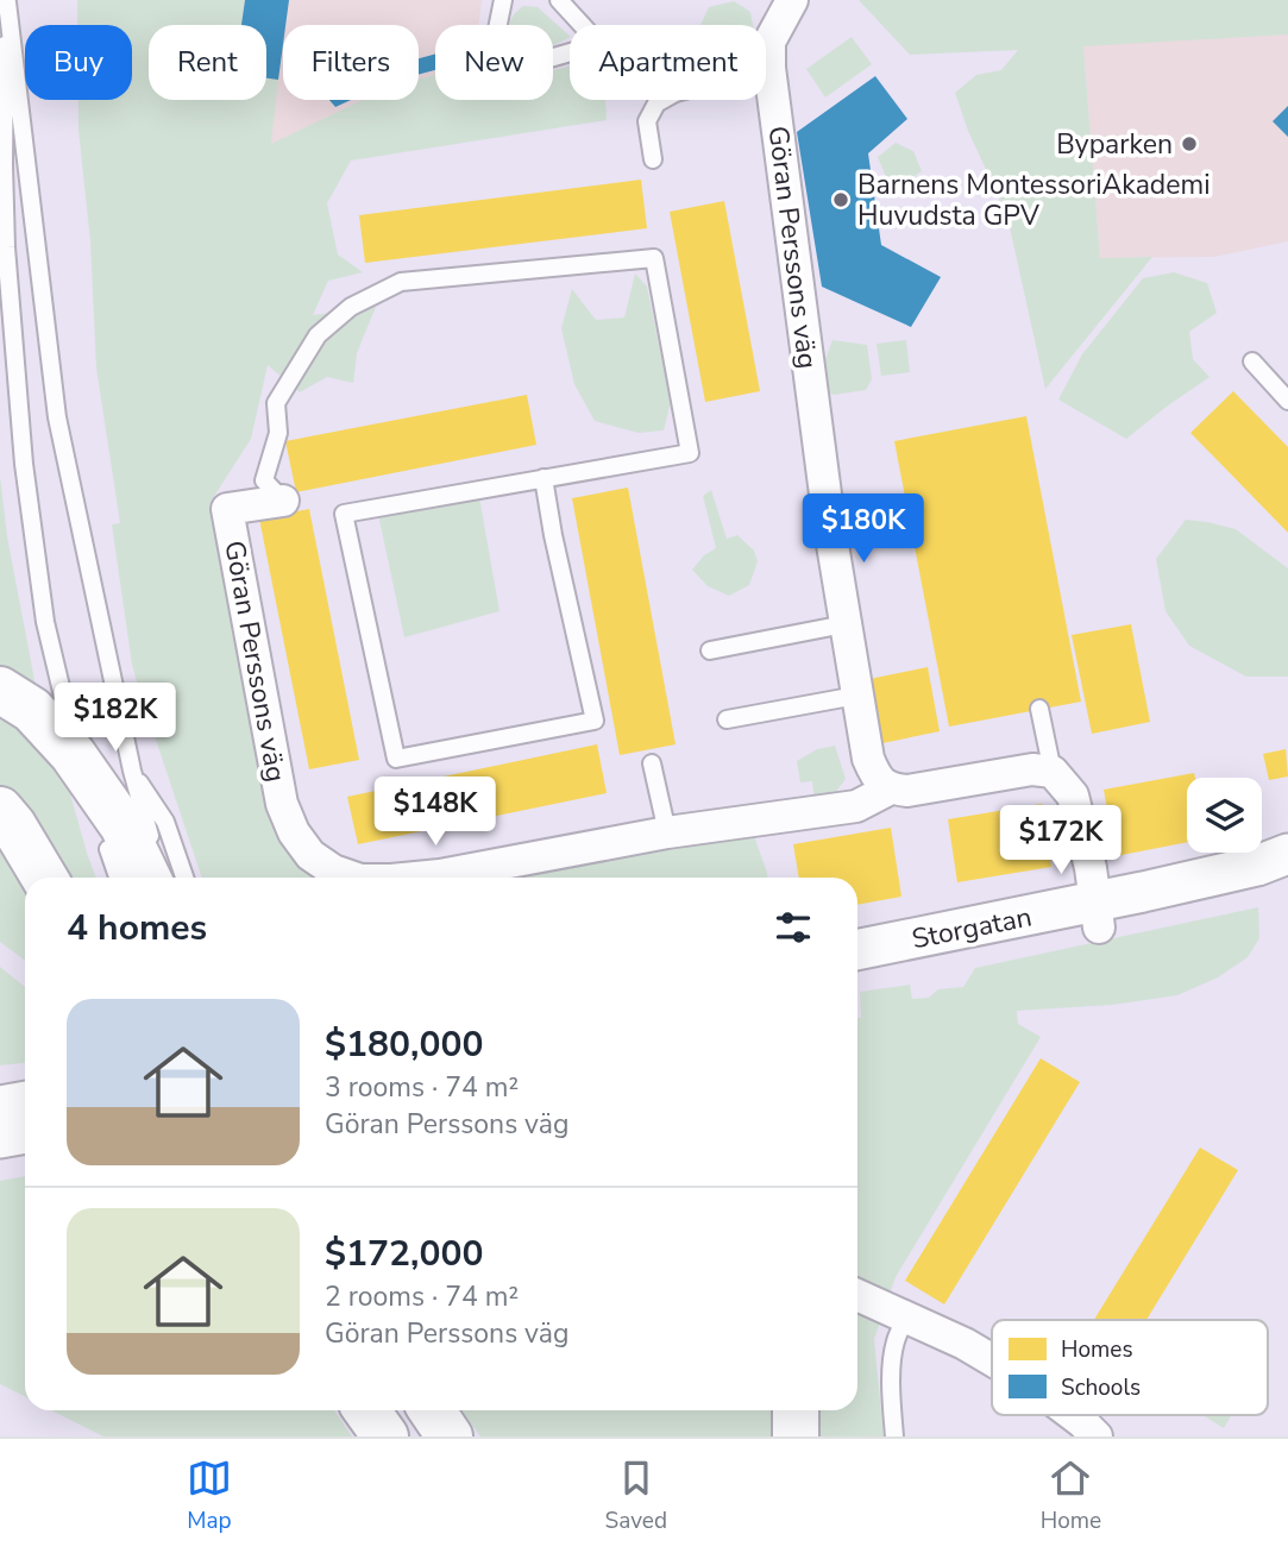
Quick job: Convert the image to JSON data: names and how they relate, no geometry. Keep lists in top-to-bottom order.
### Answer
{
  "streets": {
    "street": ["Göran Perssons väg", "Storgatan"]
  },
  "places": ["Byparken", "Barnens MontessoriAkademi Huvudsta GPV"],
  "legend": ["Homes", "Schools"],
  "page": {
    "chip": [
      "Buy",
      "Rent",
      "Filters",
      "New",
      "Apartment"
    ],
    "price": [
      "$180K",
      "$182K",
      "$148K",
      "$172K"
    ],
    "heading": "4 homes",
    "list": [
      {
        "name": "$180,000",
        "note": "3 rooms · 74 m² · Göran Perssons väg"
      },
      {
        "name": "$172,000",
        "note": "2 rooms · 74 m² · Göran Perssons väg"
      }
    ],
    "tabs": ["Map", "Saved", "Home"]
  }
}
